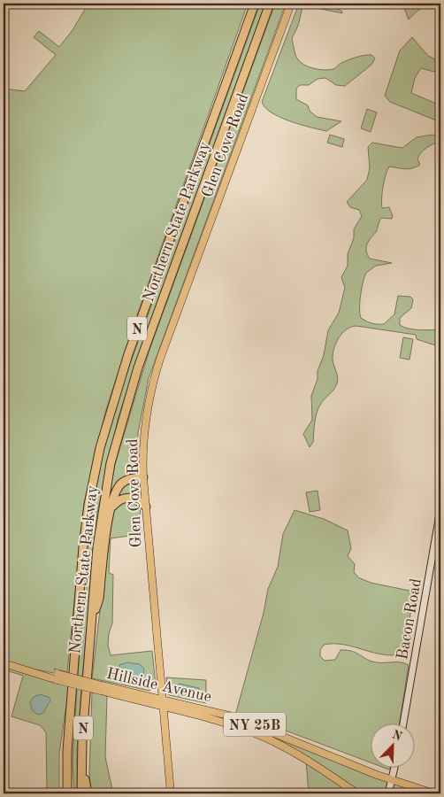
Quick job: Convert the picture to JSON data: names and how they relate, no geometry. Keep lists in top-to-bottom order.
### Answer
{
  "streets": {
    "highway": ["Northern State Parkway", "N"],
    "main road": ["Glen Cove Road", "Hillside Avenue", "NY 25B"],
    "street": ["Bacon Road"]
  },
  "crossings": [
    ["Glen Cove Road", "Hillside Avenue"]
  ],
  "north": "top right"
}
